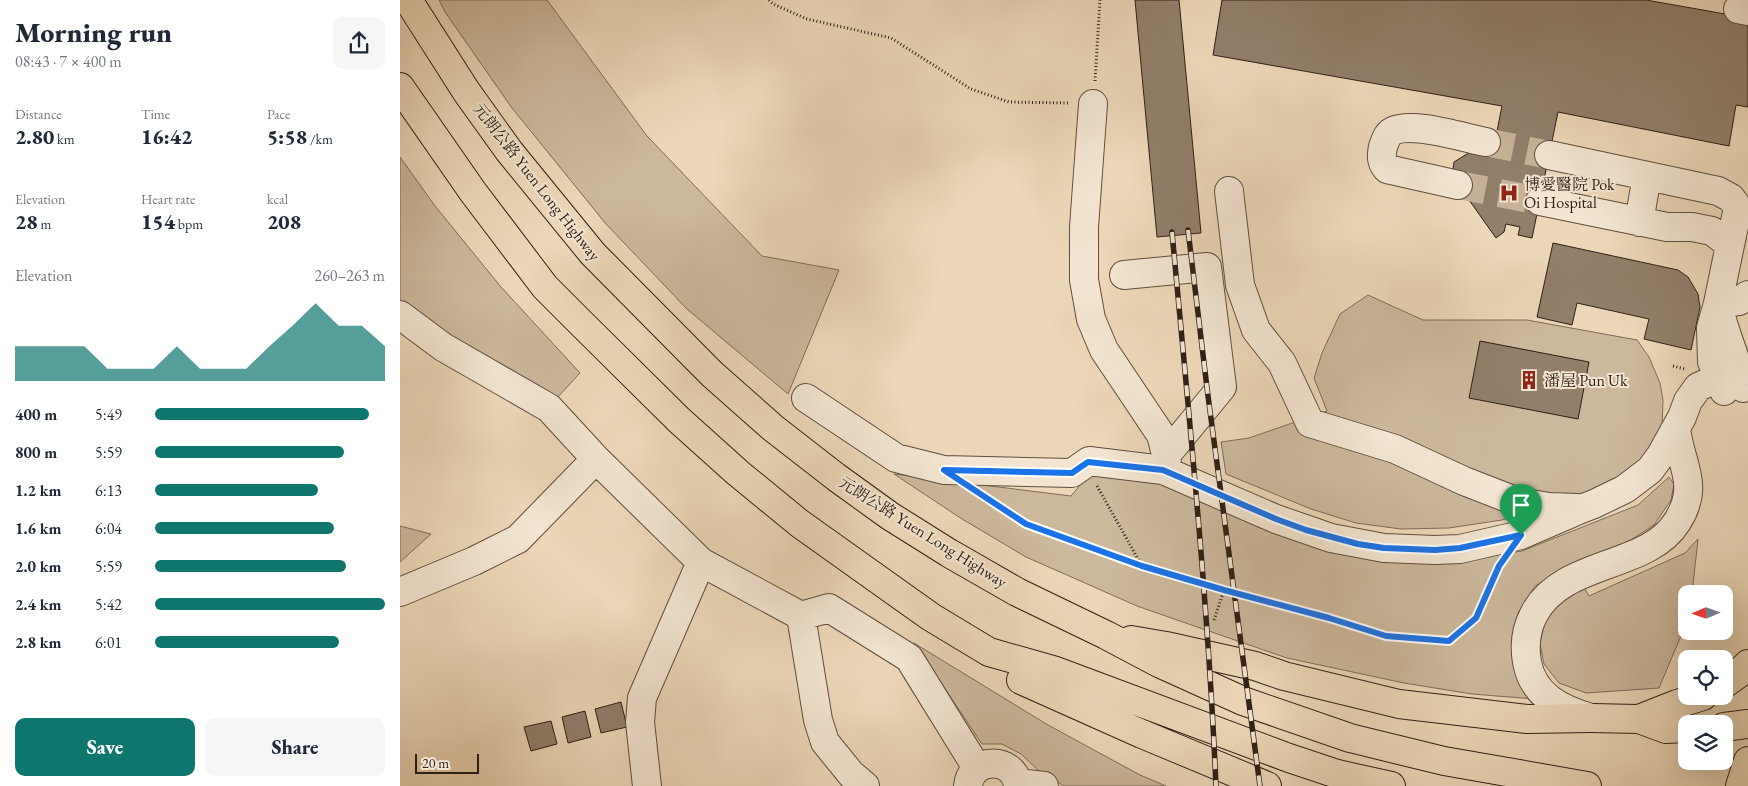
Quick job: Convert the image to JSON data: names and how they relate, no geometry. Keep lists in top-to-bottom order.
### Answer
{
  "streets": {
    "main road": ["元朗公路 Yuen Long Highway"]
  },
  "places": {
    "hospital": ["博愛醫院 Pok Oi Hospital"],
    "building": ["潘屋 Pun Uk"]
  },
  "scale_bar": "20 m",
  "north": "left",
  "page": {
    "heading": ["Morning run", "08:43 · 7 × 400 m"],
    "stats": [
      ["Distance", "2.80 km"],
      ["Time", "16:42"],
      ["Pace", "5:58 /km"],
      ["Elevation", "28 m"],
      ["Heart rate", "154 bpm"],
      ["kcal", "208"]
    ],
    "chart": ["Elevation", "260–263 m"],
    "list": [
      {
        "name": "400 m",
        "note": "5:49"
      },
      {
        "name": "800 m",
        "note": "5:59"
      },
      {
        "name": "1.2 km",
        "note": "6:13"
      },
      {
        "name": "1.6 km",
        "note": "6:04"
      },
      {
        "name": "2.0 km",
        "note": "5:59"
      },
      {
        "name": "2.4 km",
        "note": "5:42"
      },
      {
        "name": "2.8 km",
        "note": "6:01"
      }
    ],
    "buttons": ["Save", "Share"],
    "scale": "20 m"
  }
}
